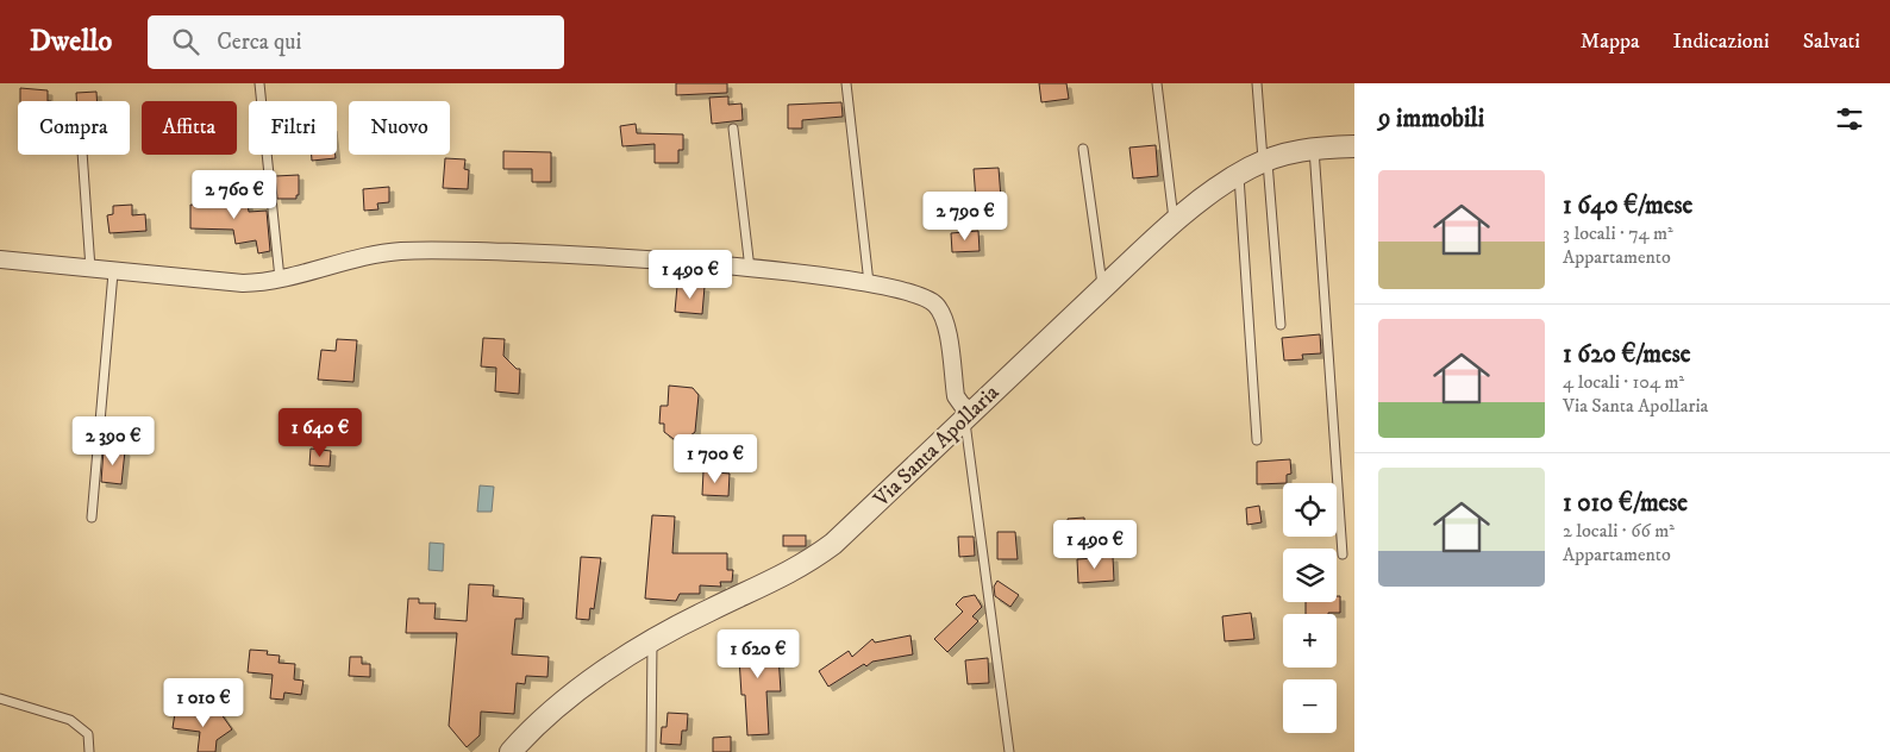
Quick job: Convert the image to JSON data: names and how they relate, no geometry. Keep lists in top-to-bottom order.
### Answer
{
  "streets": {
    "street": ["Via Santa Apollaria"]
  },
  "page": {
    "header": "Dwello",
    "search": "Cerca qui",
    "nav": ["Mappa", "Indicazioni", "Salvati"],
    "heading": "9 immobili",
    "chip": [
      "Compra",
      "Affitta",
      "Filtri",
      "Nuovo"
    ],
    "list": [
      {
        "name": "1 640 €/mese",
        "note": "3 locali · 74 m² · Appartamento"
      },
      {
        "name": "1 620 €/mese",
        "note": "4 locali · 104 m² · Via Santa Apollaria"
      },
      {
        "name": "1 010 €/mese",
        "note": "2 locali · 66 m² · Appartamento"
      }
    ],
    "price": [
      "2 760 €",
      "2 790 €",
      "1 490 €",
      "1 640 €",
      "2 390 €",
      "1 700 €",
      "1 490 €",
      "1 620 €",
      "1 010 €"
    ],
    "map_buttons": ["+", "−"]
  }
}
